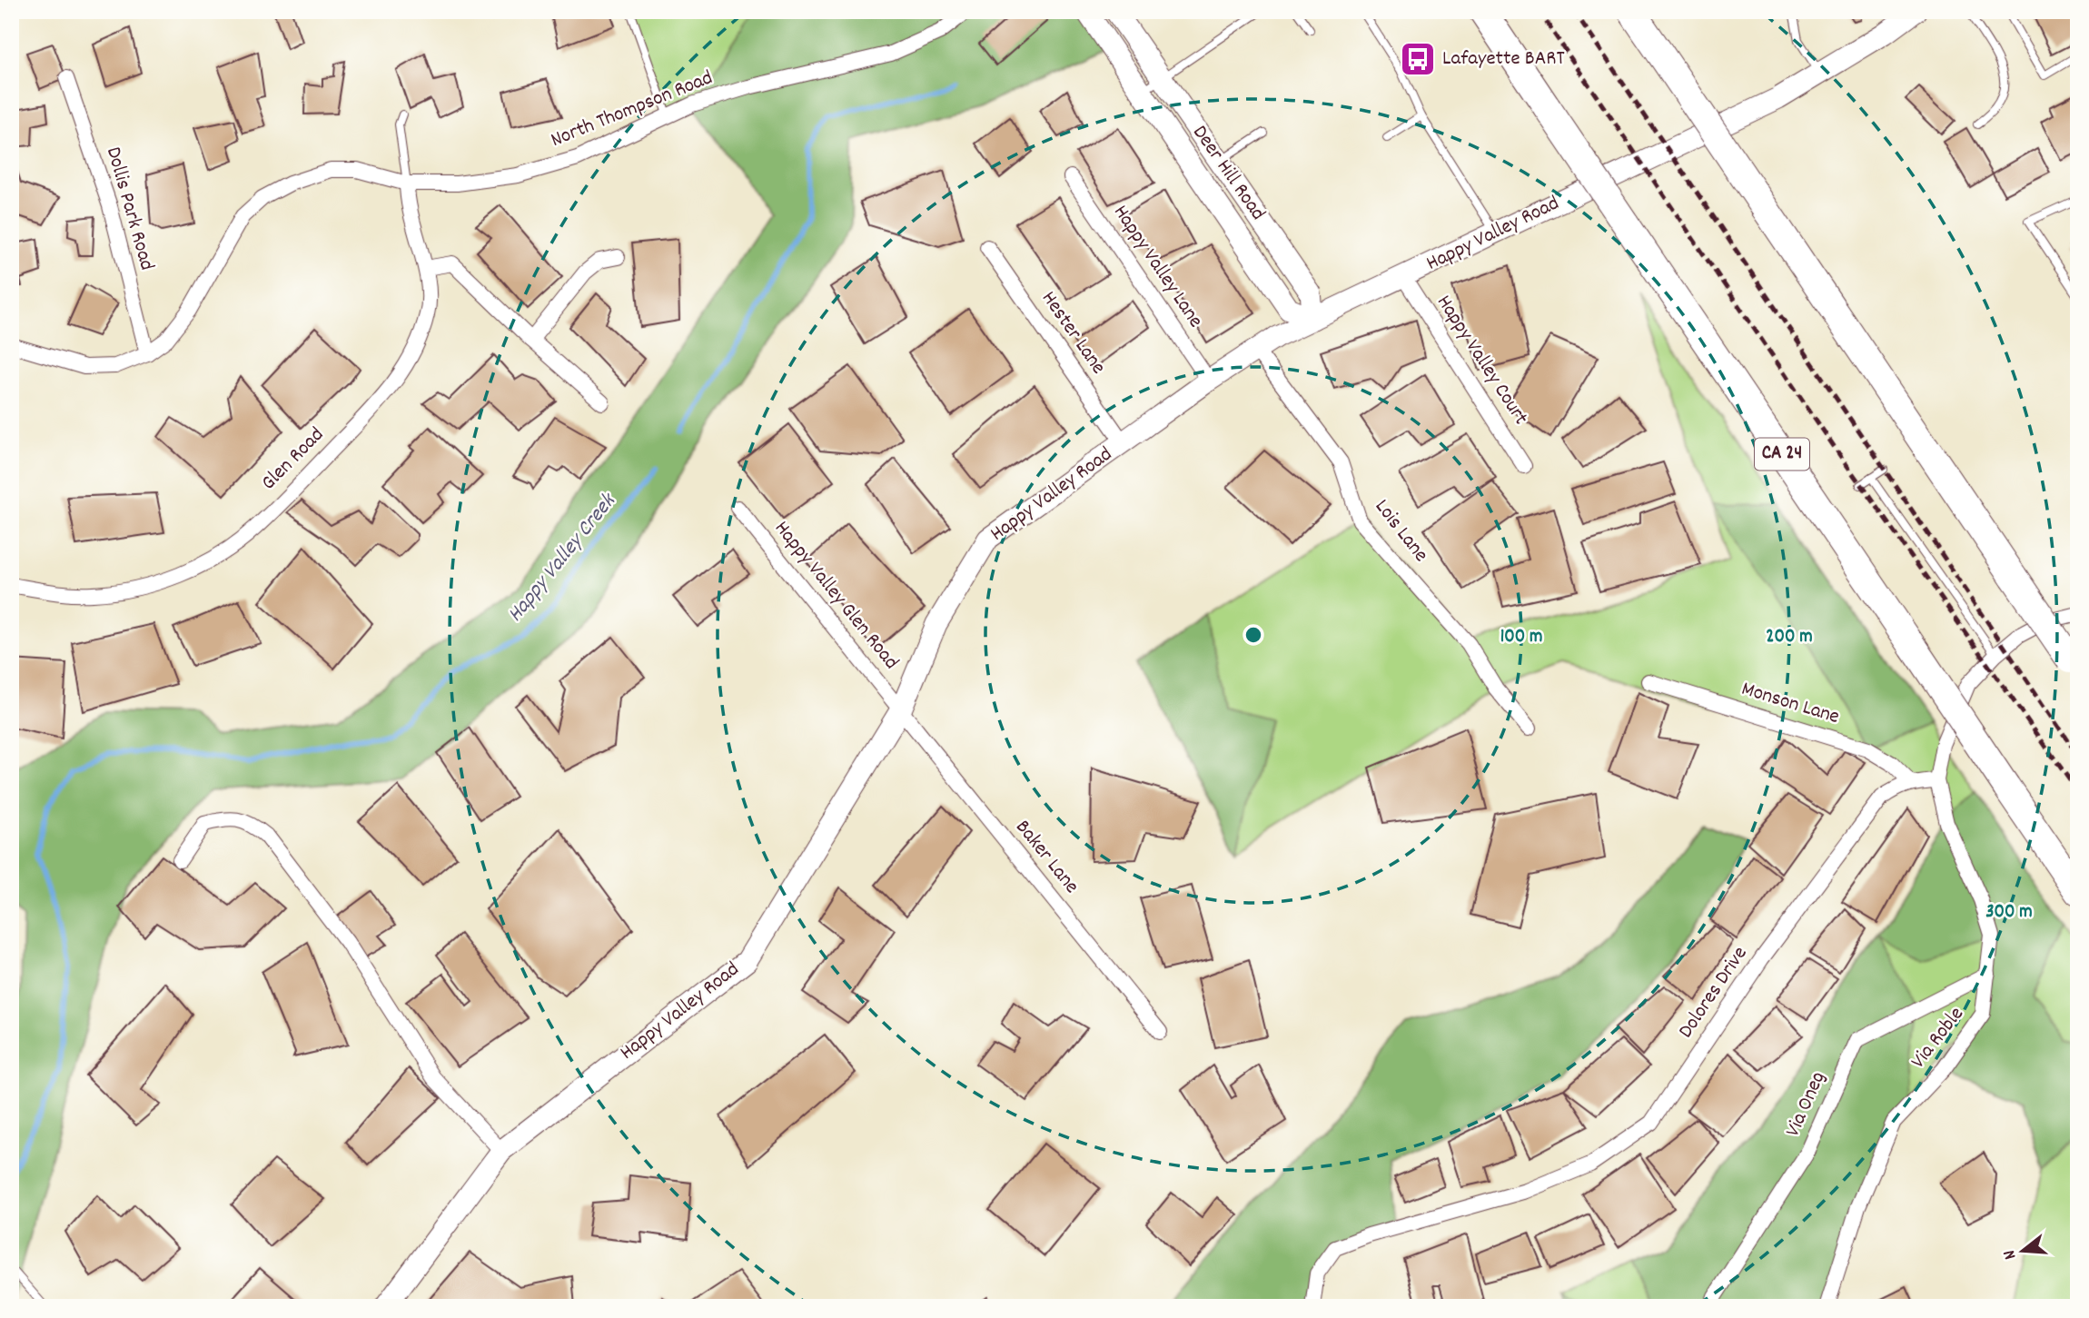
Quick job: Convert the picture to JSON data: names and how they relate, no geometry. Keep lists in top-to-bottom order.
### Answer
{
  "streets": {
    "highway": ["CA 24"],
    "street": [
      "North Thompson Road",
      "Deer Hill Road",
      "Dollis Park Road",
      "Happy Valley Road",
      "Happy Valley Lane",
      "Hester Lane",
      "Happy Valley Court",
      "Glen Road",
      "Lois Lane",
      "Happy Valley Glen Road",
      "Monson Lane",
      "Baker Lane",
      "Dolores Drive",
      "Via Roble",
      "Via Oneg"
    ]
  },
  "crossings": [
    ["North Thompson Road", "Dollis Park Road"],
    ["North Thompson Road", "Glen Road"],
    ["Deer Hill Road", "Happy Valley Road"],
    ["Happy Valley Road", "Happy Valley Lane"],
    ["Happy Valley Road", "Hester Lane"],
    ["Happy Valley Road", "Happy Valley Court"],
    ["Happy Valley Road", "Lois Lane"],
    ["Happy Valley Road", "Happy Valley Glen Road"],
    ["Happy Valley Road", "Baker Lane"],
    ["Happy Valley Glen Road", "Baker Lane"],
    ["Monson Lane", "Dolores Drive"],
    ["Dolores Drive", "Via Roble"],
    ["Via Roble", "Via Oneg"]
  ],
  "water": ["Happy Valley Creek"],
  "places": {
    "bus stop": ["Lafayette BART"]
  },
  "north": "left",
  "rings": ["100 m", "200 m", "300 m"]
}
